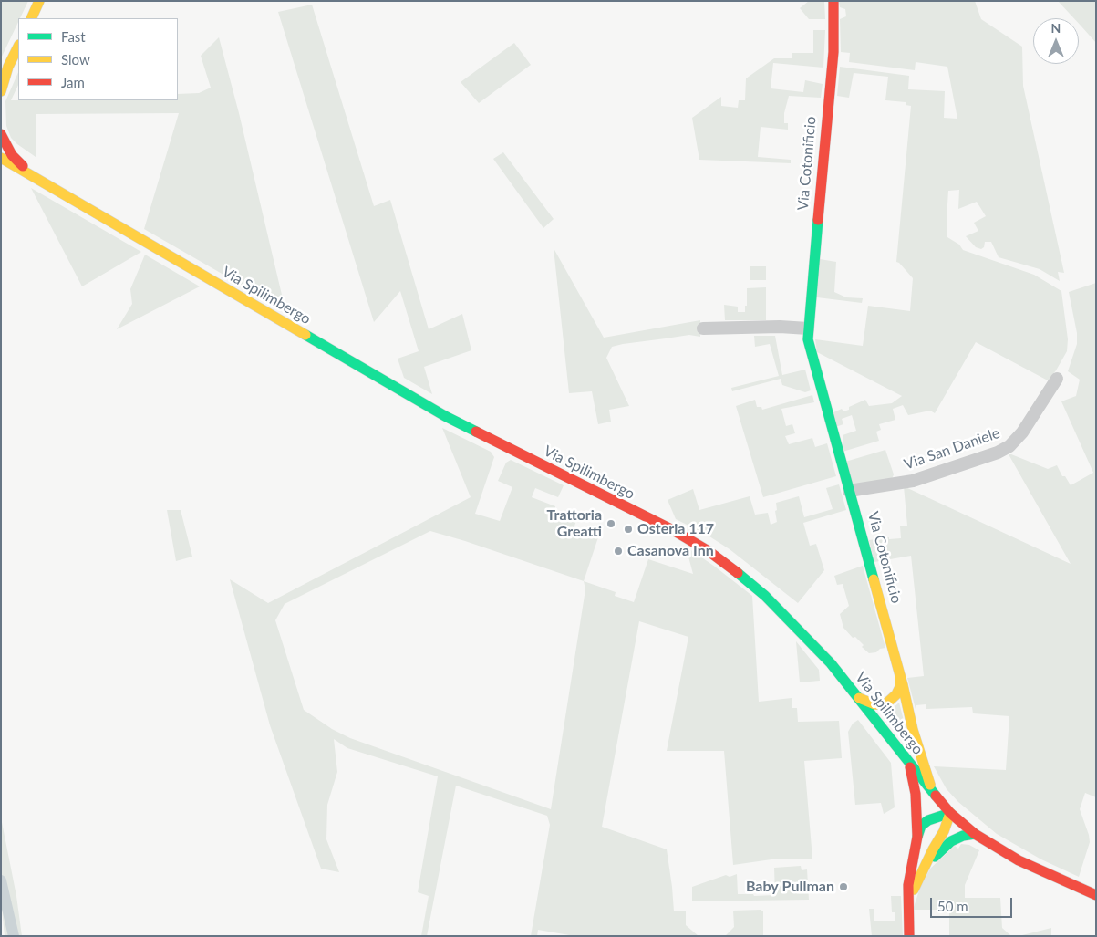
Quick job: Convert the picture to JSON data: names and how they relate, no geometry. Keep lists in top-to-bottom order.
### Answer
{
  "streets": {
    "street": ["Via Cotonificio", "Via Spilimbergo", "Via San Daniele"]
  },
  "crossings": [
    ["Via Cotonificio", "Via Spilimbergo"],
    ["Via Cotonificio", "Via San Daniele"]
  ],
  "places": [
    "Trattoria Greatti",
    "Osteria 117",
    "Casanova Inn",
    "Baby Pullman"
  ],
  "legend": ["Fast", "Slow", "Jam"],
  "scale_bar": "50 m",
  "north": "top"
}
